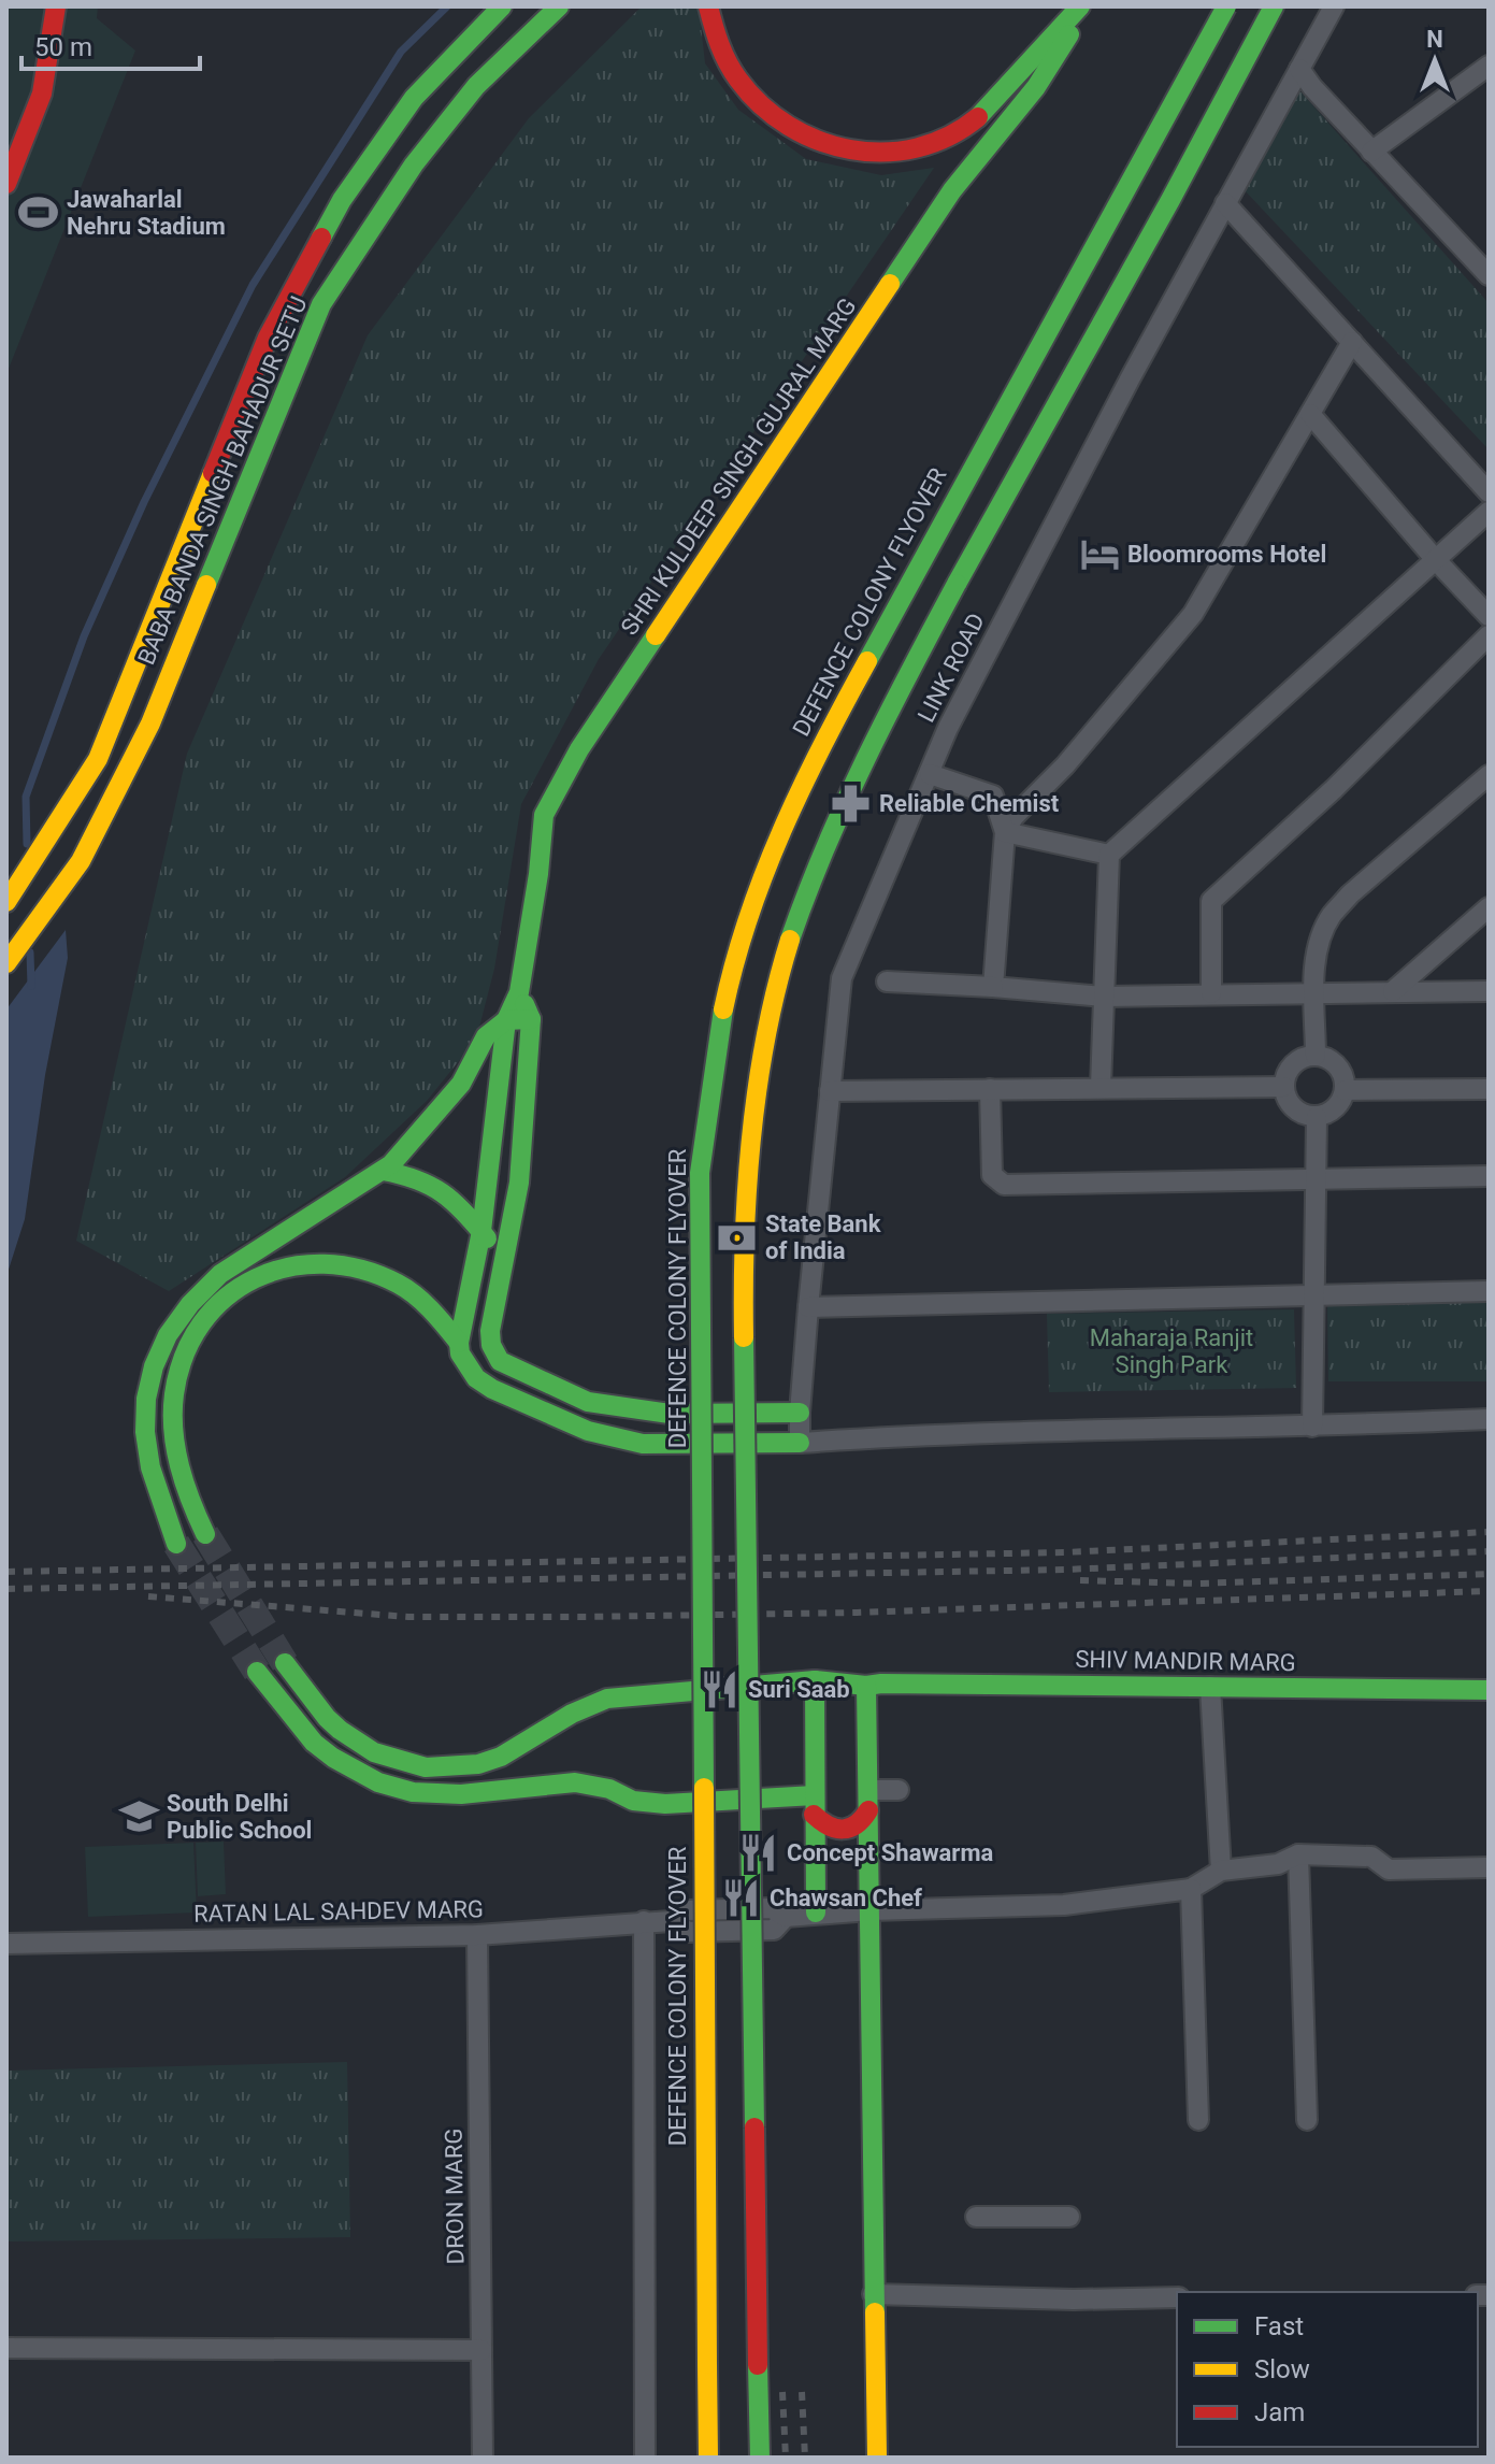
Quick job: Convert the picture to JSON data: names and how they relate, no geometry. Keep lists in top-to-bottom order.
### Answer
{
  "streets": {
    "main road": [
      "SHRI KULDEEP SINGH GUJRAL MARG",
      "BABA BANDA SINGH BAHADUR SETU",
      "DEFENCE COLONY FLYOVER",
      "SHIV MANDIR MARG"
    ],
    "street": ["LINK ROAD", "RATAN LAL SAHDEV MARG", "DRON MARG"]
  },
  "crossings": [
    ["RATAN LAL SAHDEV MARG", "DRON MARG"]
  ],
  "parks": ["Maharaja Ranjit Singh Park"],
  "places": {
    "sports": ["Jawaharlal Nehru Stadium"],
    "hotel": ["Bloomrooms Hotel"],
    "pharmacy": ["Reliable Chemist"],
    "bank": ["State Bank of India"],
    "restaurant": ["Suri Saab", "Concept Shawarma", "Chawsan Chef"],
    "school or university": ["South Delhi Public School"]
  },
  "legend": ["Fast", "Slow", "Jam"],
  "scale_bar": "50 m",
  "north": "top"
}
